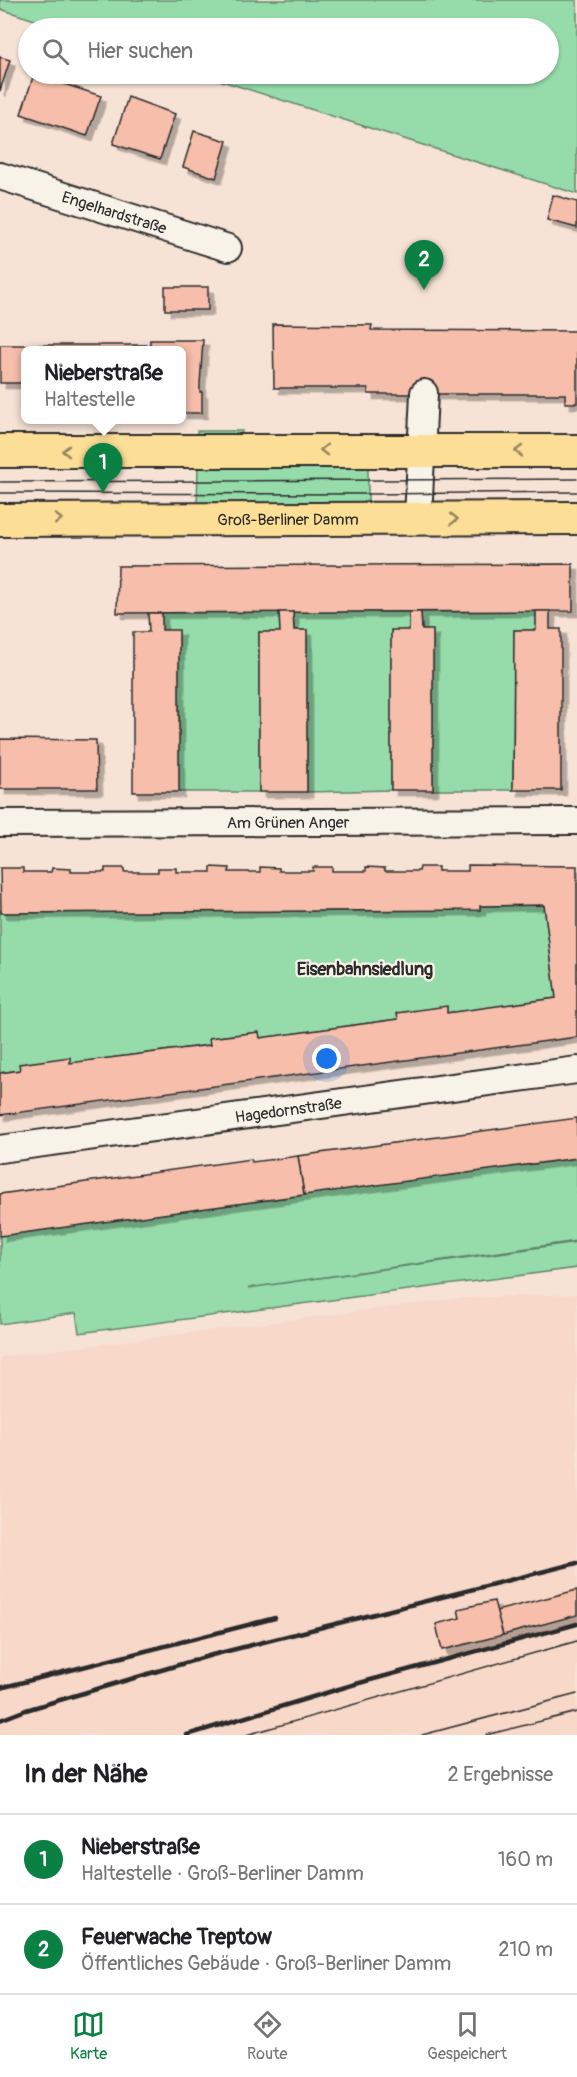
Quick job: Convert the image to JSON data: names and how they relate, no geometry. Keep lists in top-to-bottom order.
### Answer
{
  "streets": {
    "main road": ["Groß-Berliner Damm"],
    "street": ["Engelhardstraße", "Am Grünen Anger", "Hagedornstraße"]
  },
  "districts": ["Eisenbahnsiedlung"],
  "page": {
    "search": "Hier suchen",
    "pins": ["2", "1"],
    "popup": ["Nieberstraße", "Haltestelle"],
    "heading": ["In der Nähe", "2 Ergebnisse"],
    "list": [
      {
        "mark": "1",
        "name": "Nieberstraße",
        "note": "Haltestelle · Groß-Berliner Damm",
        "value": "160 m"
      },
      {
        "mark": "2",
        "name": "Feuerwache Treptow",
        "note": "Öffentliches Gebäude · Groß-Berliner Damm",
        "value": "210 m"
      }
    ],
    "nav": ["Karte", "Route", "Gespeichert"]
  }
}
